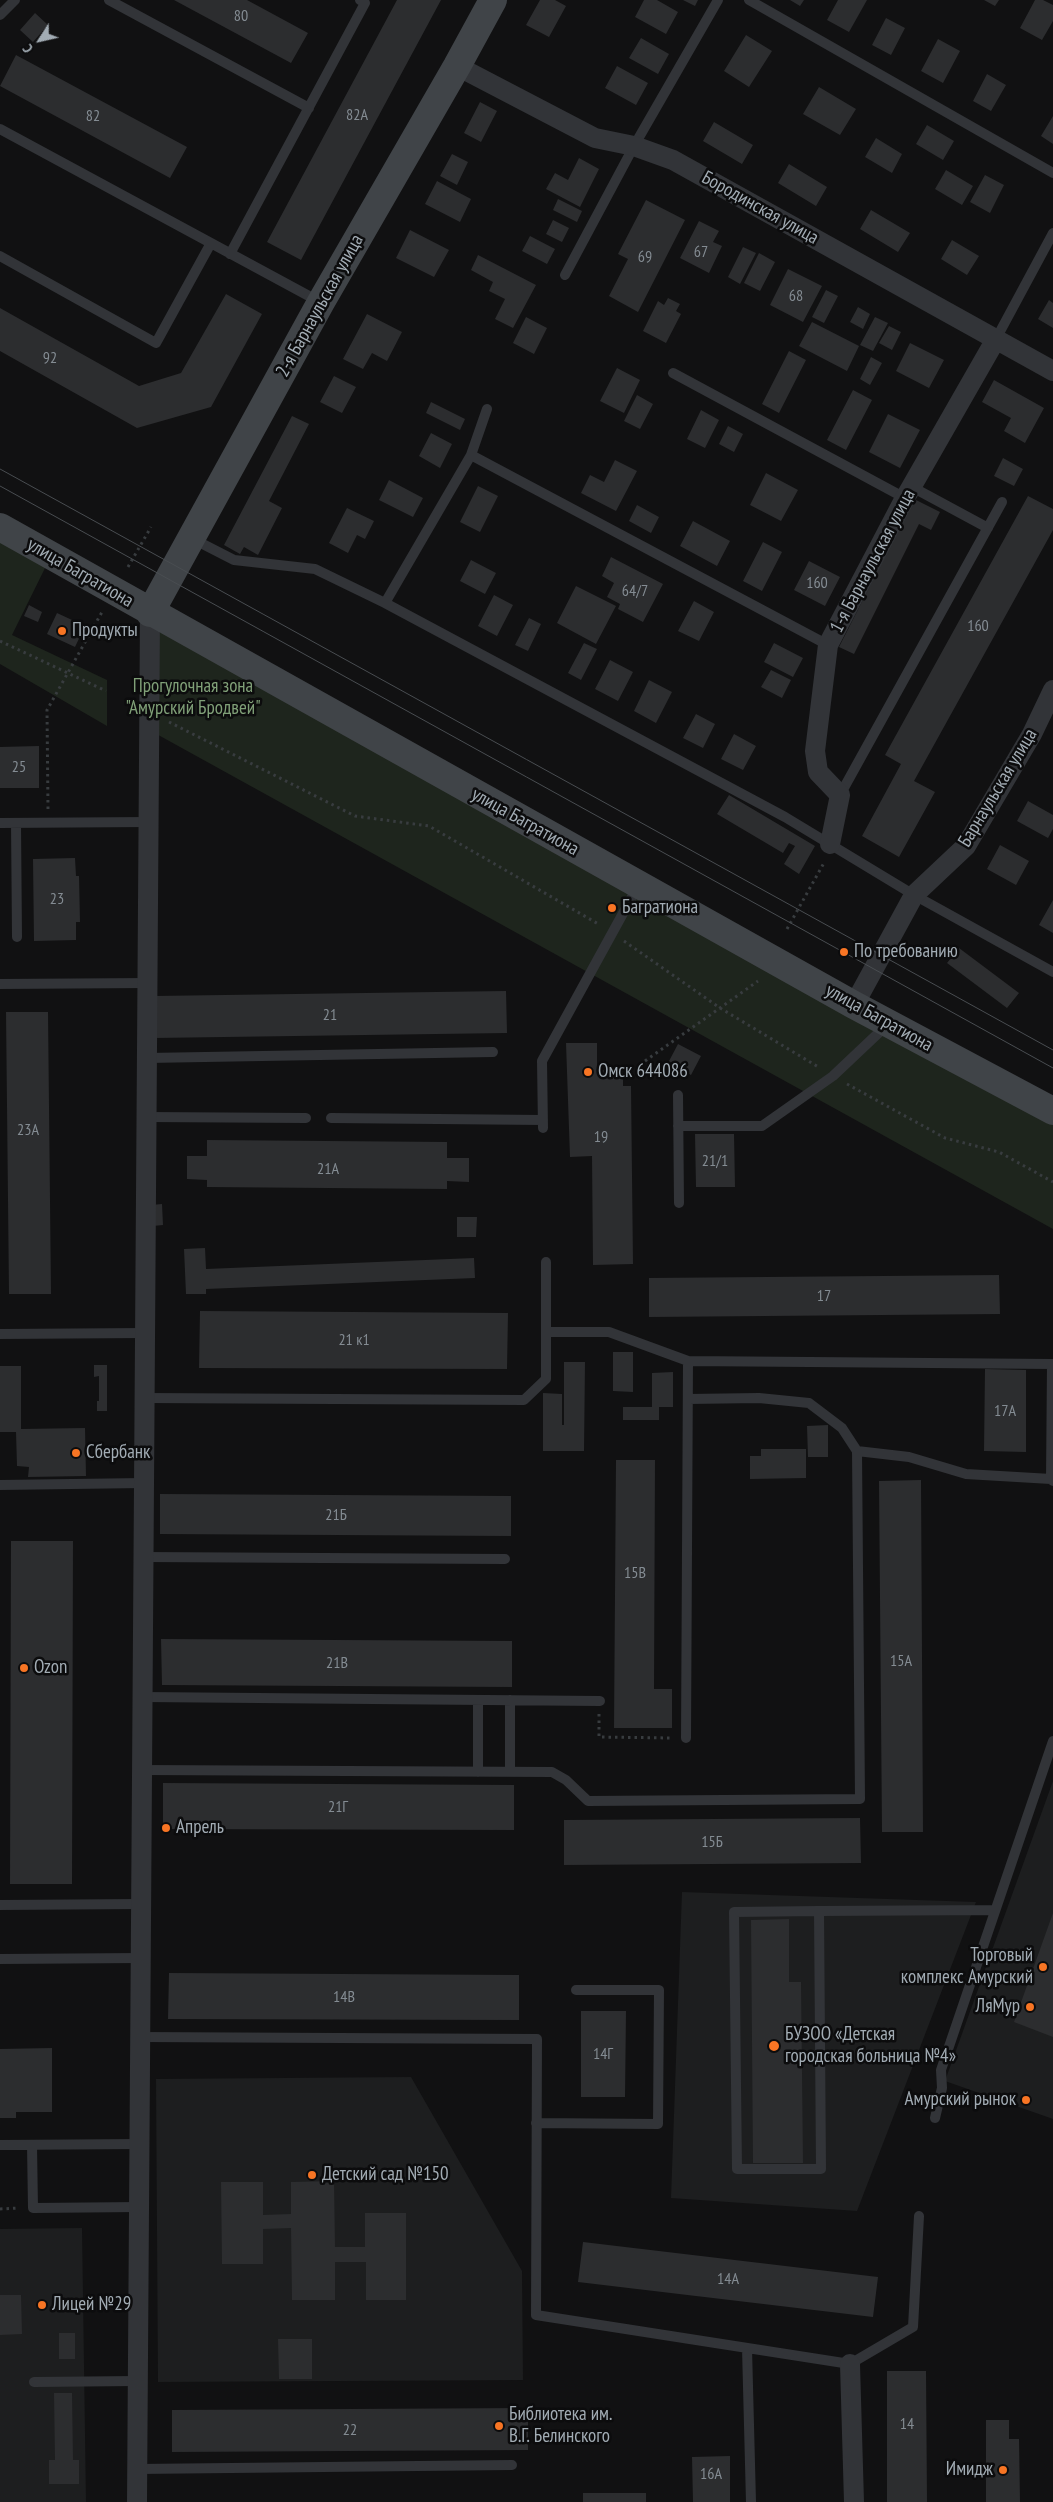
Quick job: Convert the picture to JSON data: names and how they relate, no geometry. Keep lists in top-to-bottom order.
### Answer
{
  "streets": {
    "street": [
      "Бородинская улица",
      "2-я Барнаульская улица",
      "1-я Барнаульская улица",
      "улица Багратиона",
      "Барнаульская улица"
    ]
  },
  "crossings": [
    ["Бородинская улица", "2-я Барнаульская улица"],
    ["Бородинская улица", "1-я Барнаульская улица"],
    ["2-я Барнаульская улица", "улица Багратиона"],
    ["улица Багратиона", "Барнаульская улица"]
  ],
  "parks": ["Прогулочная зона \"Амурский Бродвей\""],
  "places": [
    "Продукты",
    "Багратиона",
    "По требованию",
    "Омск 644086",
    "Сбербанк",
    "Ozon",
    "Апрель",
    "Торговый комплекс Амурский",
    "ЛяМур",
    "БУЗОО «Детская городская больница №4»",
    "Амурский рынок",
    "Детский сад №150",
    "Лицей №29",
    "Библиотека им. В.Г. Белинского",
    "Имидж"
  ],
  "house_numbers": [
    "80",
    "82А",
    "82",
    "67",
    "69",
    "68",
    "92",
    "160",
    "64/7",
    "160",
    "25",
    "23",
    "21",
    "23А",
    "19",
    "21/1",
    "21А",
    "17",
    "21 к1",
    "17А",
    "21Б",
    "15В",
    "15А",
    "21В",
    "21Г",
    "15Б",
    "14В",
    "14Г",
    "14А",
    "14",
    "22",
    "16А"
  ],
  "north": "bottom left"
}
